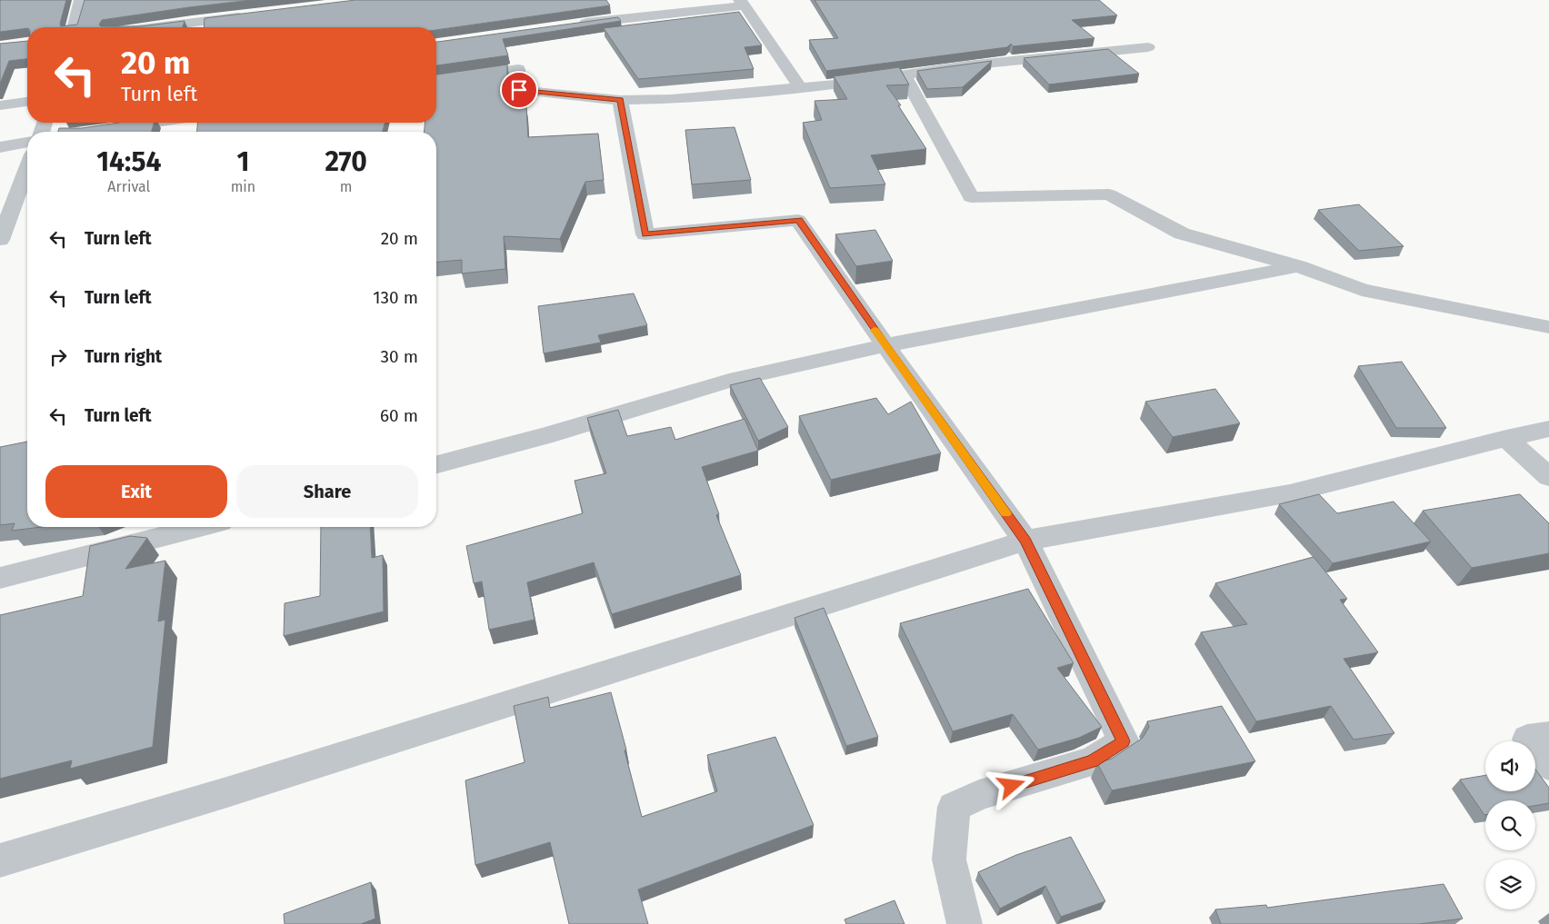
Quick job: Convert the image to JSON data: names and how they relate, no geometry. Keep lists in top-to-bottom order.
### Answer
{
  "page": {
    "turn": ["20 m", "Turn left"],
    "eta": [
      "14:54",
      "Arrival",
      "1",
      "min",
      "270",
      "m"
    ],
    "list": [
      {
        "name": "Turn left",
        "value": "20 m"
      },
      {
        "name": "Turn left",
        "value": "130 m"
      },
      {
        "name": "Turn right",
        "value": "30 m"
      },
      {
        "name": "Turn left",
        "value": "60 m"
      }
    ],
    "buttons": ["Exit", "Share"]
  }
}
